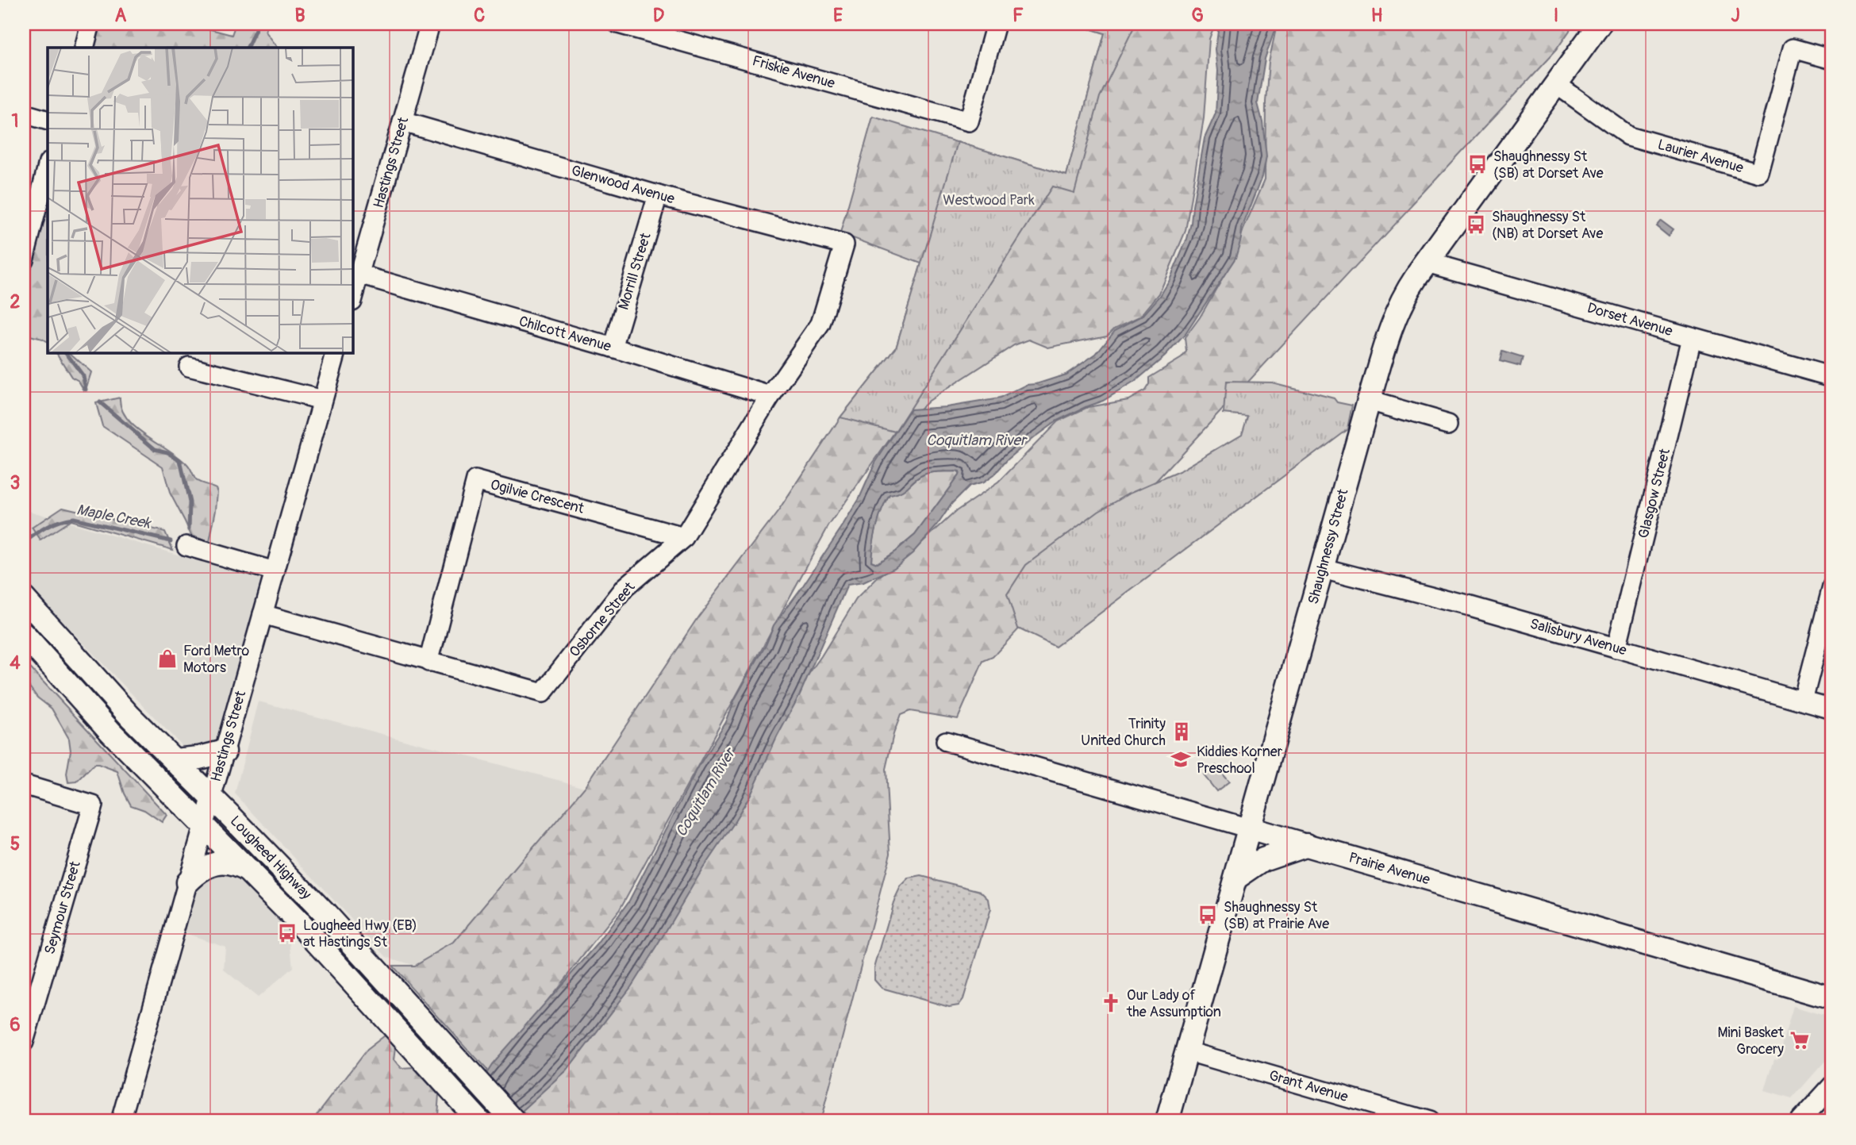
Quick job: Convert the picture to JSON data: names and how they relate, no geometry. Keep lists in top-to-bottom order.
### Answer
{
  "streets": {
    "main road": ["Shaughnessy Street", "Lougheed Highway", "Prairie Avenue"],
    "street": [
      "Friskie Avenue",
      "Laurier Avenue",
      "Hastings Street",
      "Glenwood Avenue",
      "Morrill Street",
      "Dorset Avenue",
      "Chilcott Avenue",
      "Glasgow Street",
      "Ogilvie Crescent",
      "Osborne Street",
      "Salisbury Avenue",
      "Seymour Street",
      "Grant Avenue"
    ]
  },
  "crossings": [
    ["Laurier Avenue", "Shaughnessy Street"],
    ["Hastings Street", "Glenwood Avenue"],
    ["Hastings Street", "Chilcott Avenue"],
    ["Hastings Street", "Osborne Street"],
    ["Hastings Street", "Lougheed Highway"],
    ["Glenwood Avenue", "Morrill Street"],
    ["Glenwood Avenue", "Osborne Street"],
    ["Morrill Street", "Chilcott Avenue"],
    ["Dorset Avenue", "Glasgow Street"],
    ["Dorset Avenue", "Shaughnessy Street"],
    ["Chilcott Avenue", "Osborne Street"],
    ["Glasgow Street", "Salisbury Avenue"],
    ["Ogilvie Crescent", "Osborne Street"],
    ["Shaughnessy Street", "Salisbury Avenue"],
    ["Shaughnessy Street", "Prairie Avenue"],
    ["Shaughnessy Street", "Grant Avenue"]
  ],
  "water": ["Coquitlam River", "Maple Creek"],
  "parks": ["Westwood Park"],
  "places": {
    "bus stop": [
      "Shaughnessy St (SB) at Dorset Ave",
      "Shaughnessy St (NB) at Dorset Ave",
      "Shaughnessy St (SB) at Prairie Ave",
      "Lougheed Hwy (EB) at Hastings St"
    ],
    "shop": ["Ford Metro Motors"],
    "building": ["Trinity United Church"],
    "school or university": ["Kiddies Korner Preschool"],
    "church": ["Our Lady of the Assumption"],
    "supermarket": ["Mini Basket Grocery"]
  },
  "grid": {
    "columns": [
      "A",
      "B",
      "C",
      "D",
      "E",
      "F",
      "G",
      "H",
      "I",
      "J"
    ],
    "rows": [
      "1",
      "2",
      "3",
      "4",
      "5",
      "6"
    ]
  }
}
